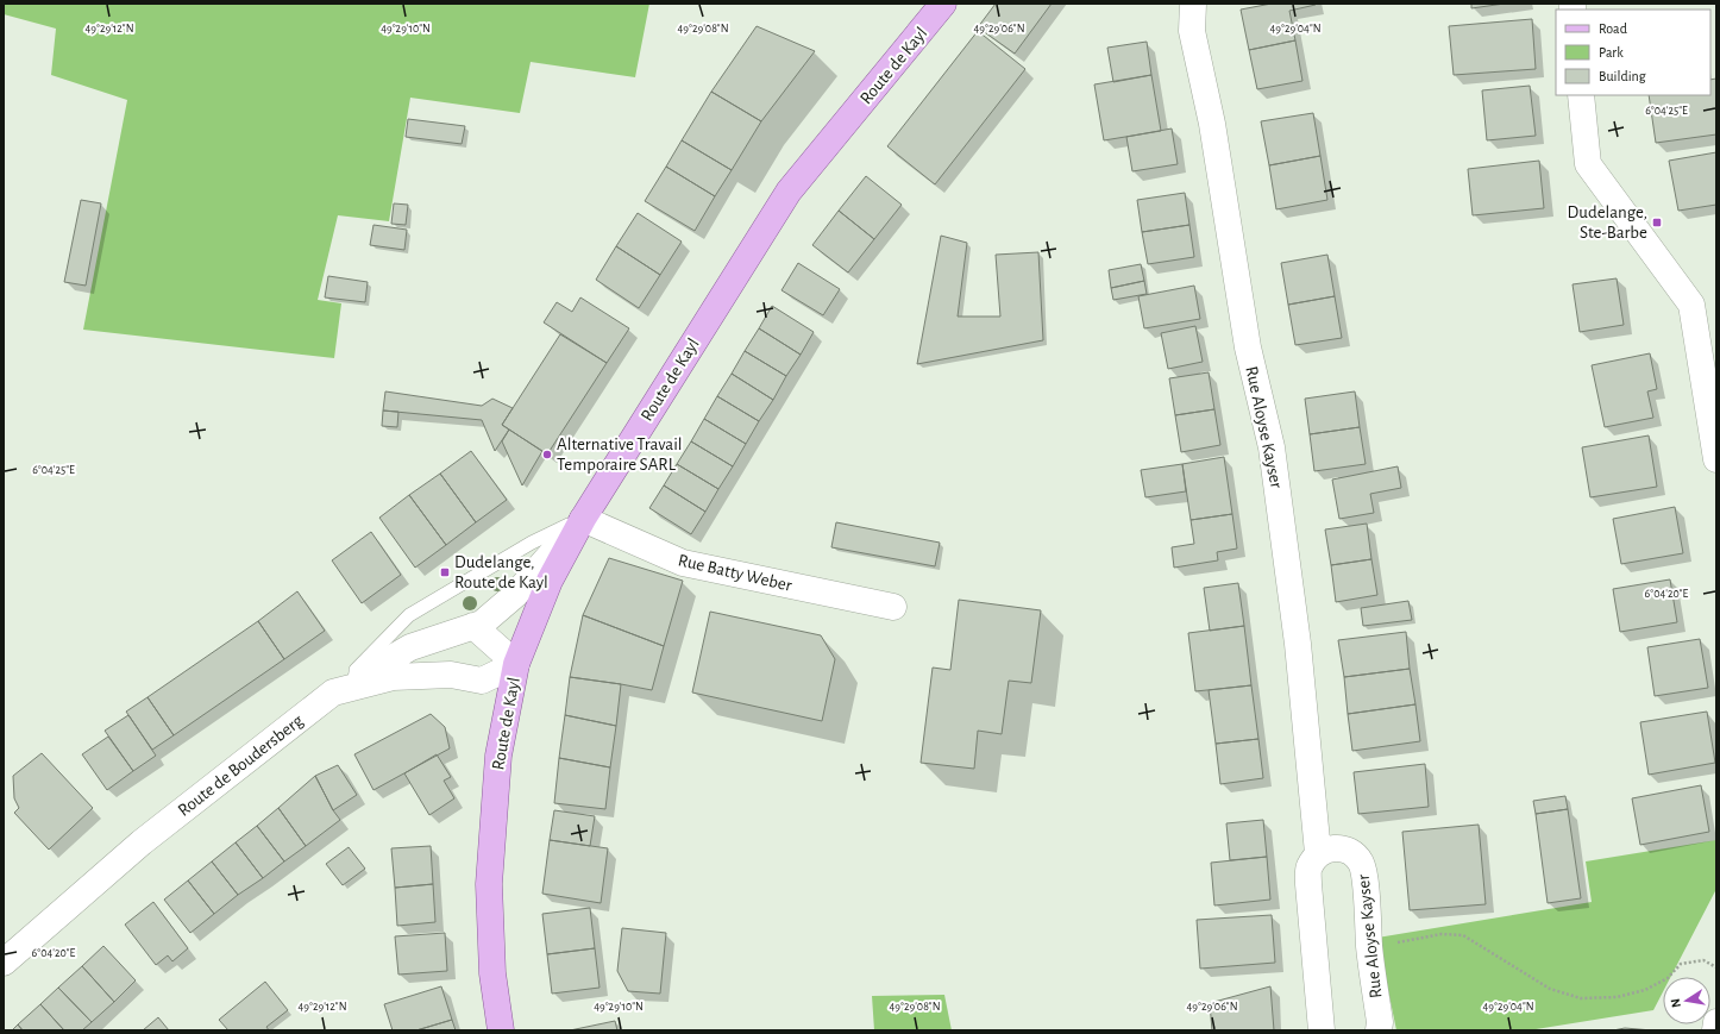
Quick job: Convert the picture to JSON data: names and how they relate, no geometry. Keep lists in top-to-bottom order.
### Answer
{
  "streets": {
    "main road": ["Route de Kayl"],
    "street": ["Rue Aloyse Kayser", "Rue Batty Weber", "Route de Boudersberg"]
  },
  "crossings": [
    ["Route de Kayl", "Rue Batty Weber"],
    ["Route de Kayl", "Route de Boudersberg"]
  ],
  "places": {
    "transit": ["Dudelange, Ste-Barbe", "Dudelange, Route de Kayl"],
    "other": ["Alternative Travail Temporaire SARL"]
  },
  "legend": ["Road", "Park", "Building"],
  "north": "left",
  "coordinates": [
    "49°29'12\"N",
    "49°29'10\"N",
    "49°29'08\"N",
    "49°29'06\"N",
    "49°29'04\"N",
    "6°04'25\"E",
    "6°04'20\"E"
  ]
}
